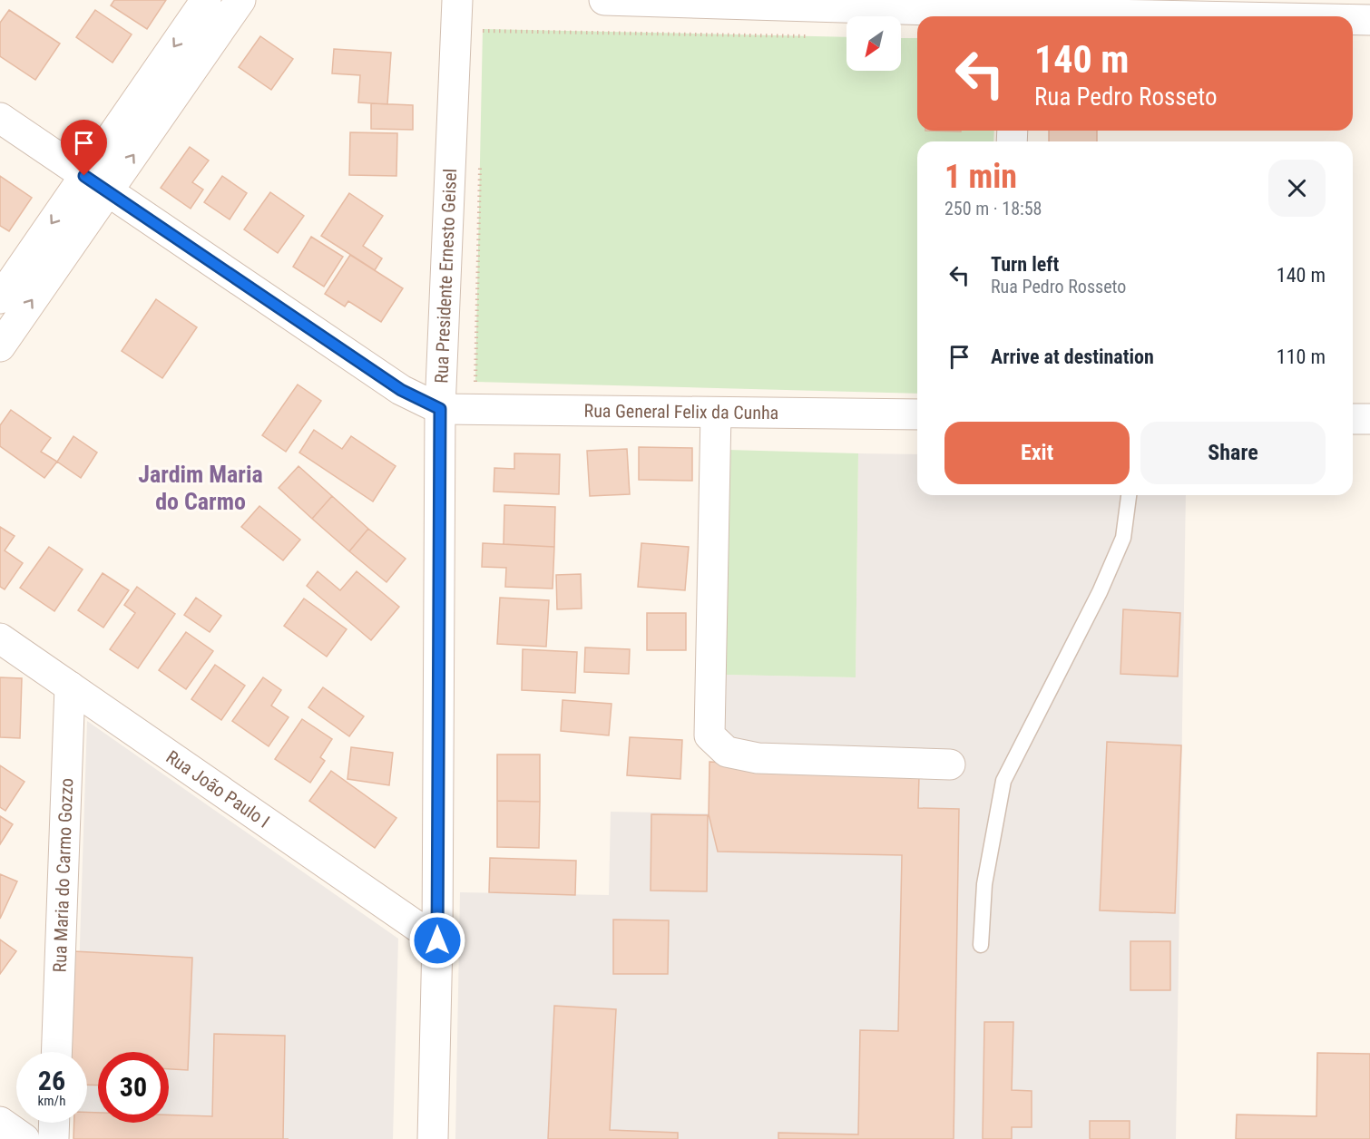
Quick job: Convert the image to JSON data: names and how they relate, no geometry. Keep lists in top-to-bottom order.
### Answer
{
  "streets": {
    "street": [
      "Rua Presidente Ernesto Geisel",
      "Rua General Felix da Cunha",
      "Rua João Paulo I",
      "Rua Maria do Carmo Gozzo"
    ]
  },
  "crossings": [
    ["Rua Presidente Ernesto Geisel", "Rua General Felix da Cunha"],
    ["Rua Presidente Ernesto Geisel", "Rua João Paulo I"],
    ["Rua João Paulo I", "Rua Maria do Carmo Gozzo"]
  ],
  "districts": ["Jardim Maria do Carmo"],
  "north": "bottom left",
  "page": {
    "turn": ["140 m", "Rua Pedro Rosseto"],
    "heading": ["1 min", "250 m · 18:58"],
    "list": [
      {
        "name": "Turn left",
        "note": "Rua Pedro Rosseto",
        "value": "140 m"
      },
      {
        "name": "Arrive at destination",
        "value": "110 m"
      }
    ],
    "buttons": ["Exit", "Share"],
    "speed": "26 km/h",
    "limit": "30"
  }
}
